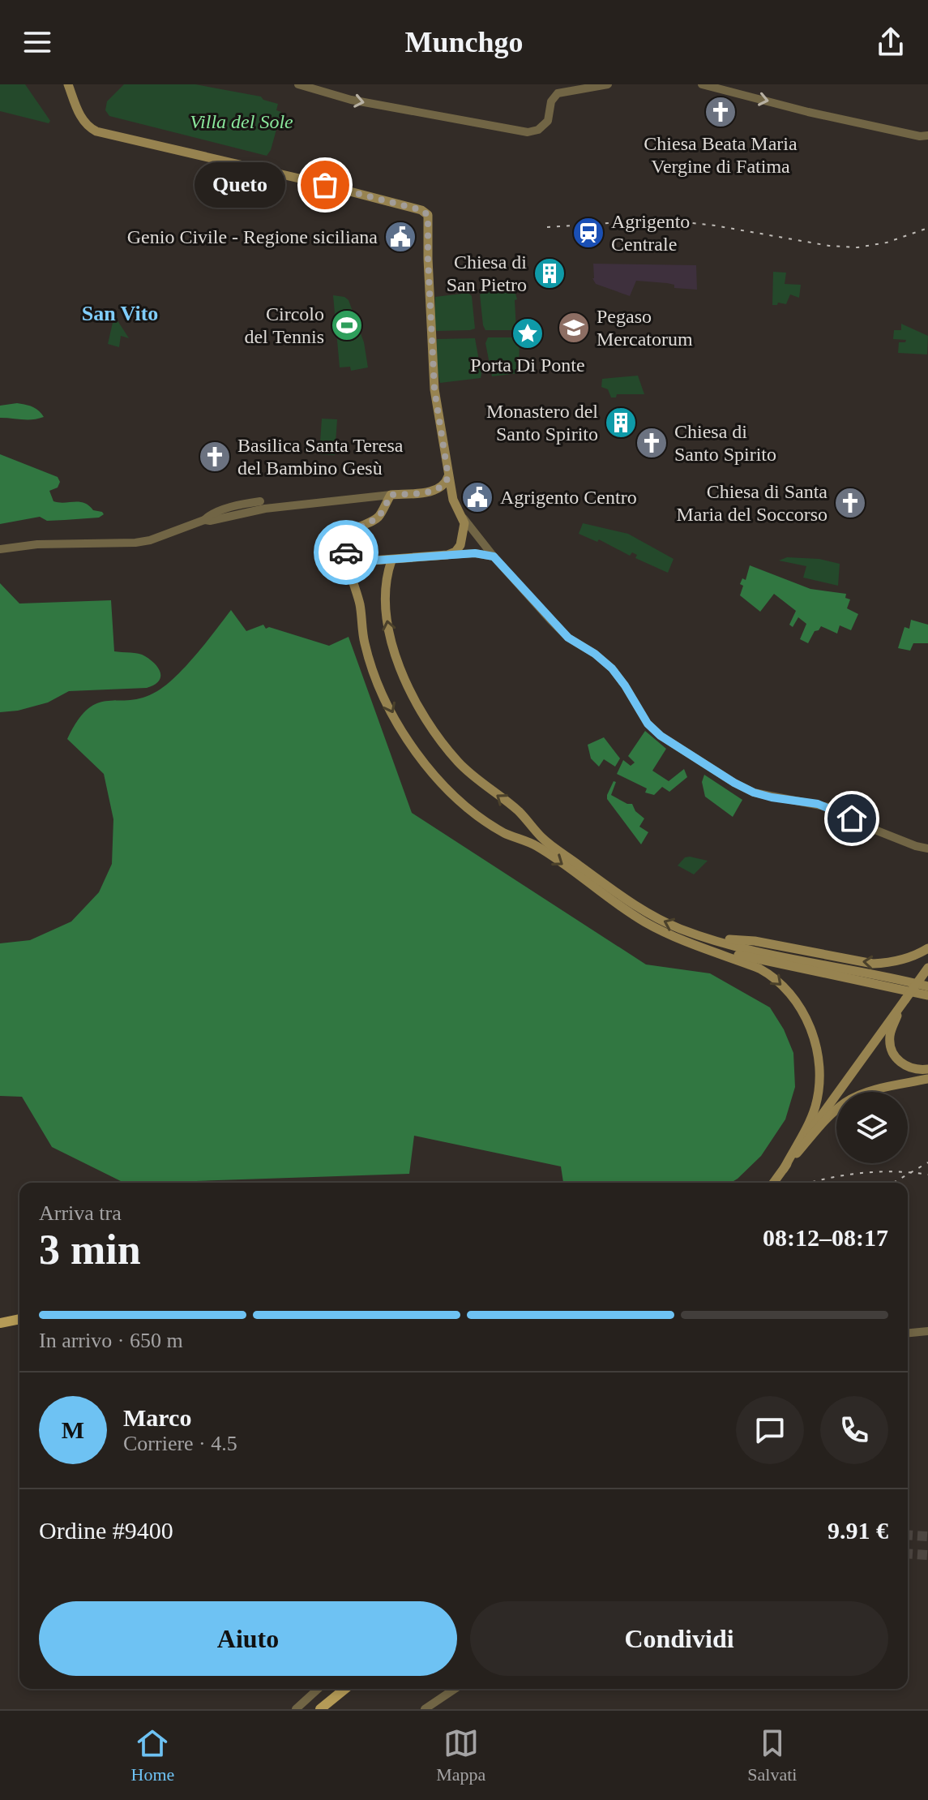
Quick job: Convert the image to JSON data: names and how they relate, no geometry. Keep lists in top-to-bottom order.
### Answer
{
  "districts": ["San Vito"],
  "parks": ["Villa del Sole"],
  "places": {
    "church": [
      "Chiesa Beata Maria Vergine di Fatima",
      "Chiesa di Santo Spirito",
      "Basilica Santa Teresa del Bambino Gesù",
      "Chiesa di Santa Maria del Soccorso"
    ],
    "other": ["Queto"],
    "station": ["Agrigento Centrale"],
    "public building": ["Genio Civile - Regione siciliana", "Agrigento Centro"],
    "building": ["Chiesa di San Pietro", "Monastero del Santo Spirito"],
    "sports": ["Circolo del Tennis"],
    "school or university": ["Pegaso Mercatorum"],
    "place": ["Porta Di Ponte"]
  },
  "page": {
    "header": "Munchgo",
    "bubble": "Queto",
    "heading": ["3 min", "Arriva tra", "08:12–08:17"],
    "panel": [
      "Marco",
      "Corriere · 4.5",
      "Ordine #9400",
      "9.91 €"
    ],
    "bar": "In arrivo · 650 m",
    "round": "M",
    "buttons": ["Aiuto", "Condividi"],
    "tabs": ["Home", "Mappa", "Salvati"]
  }
}
